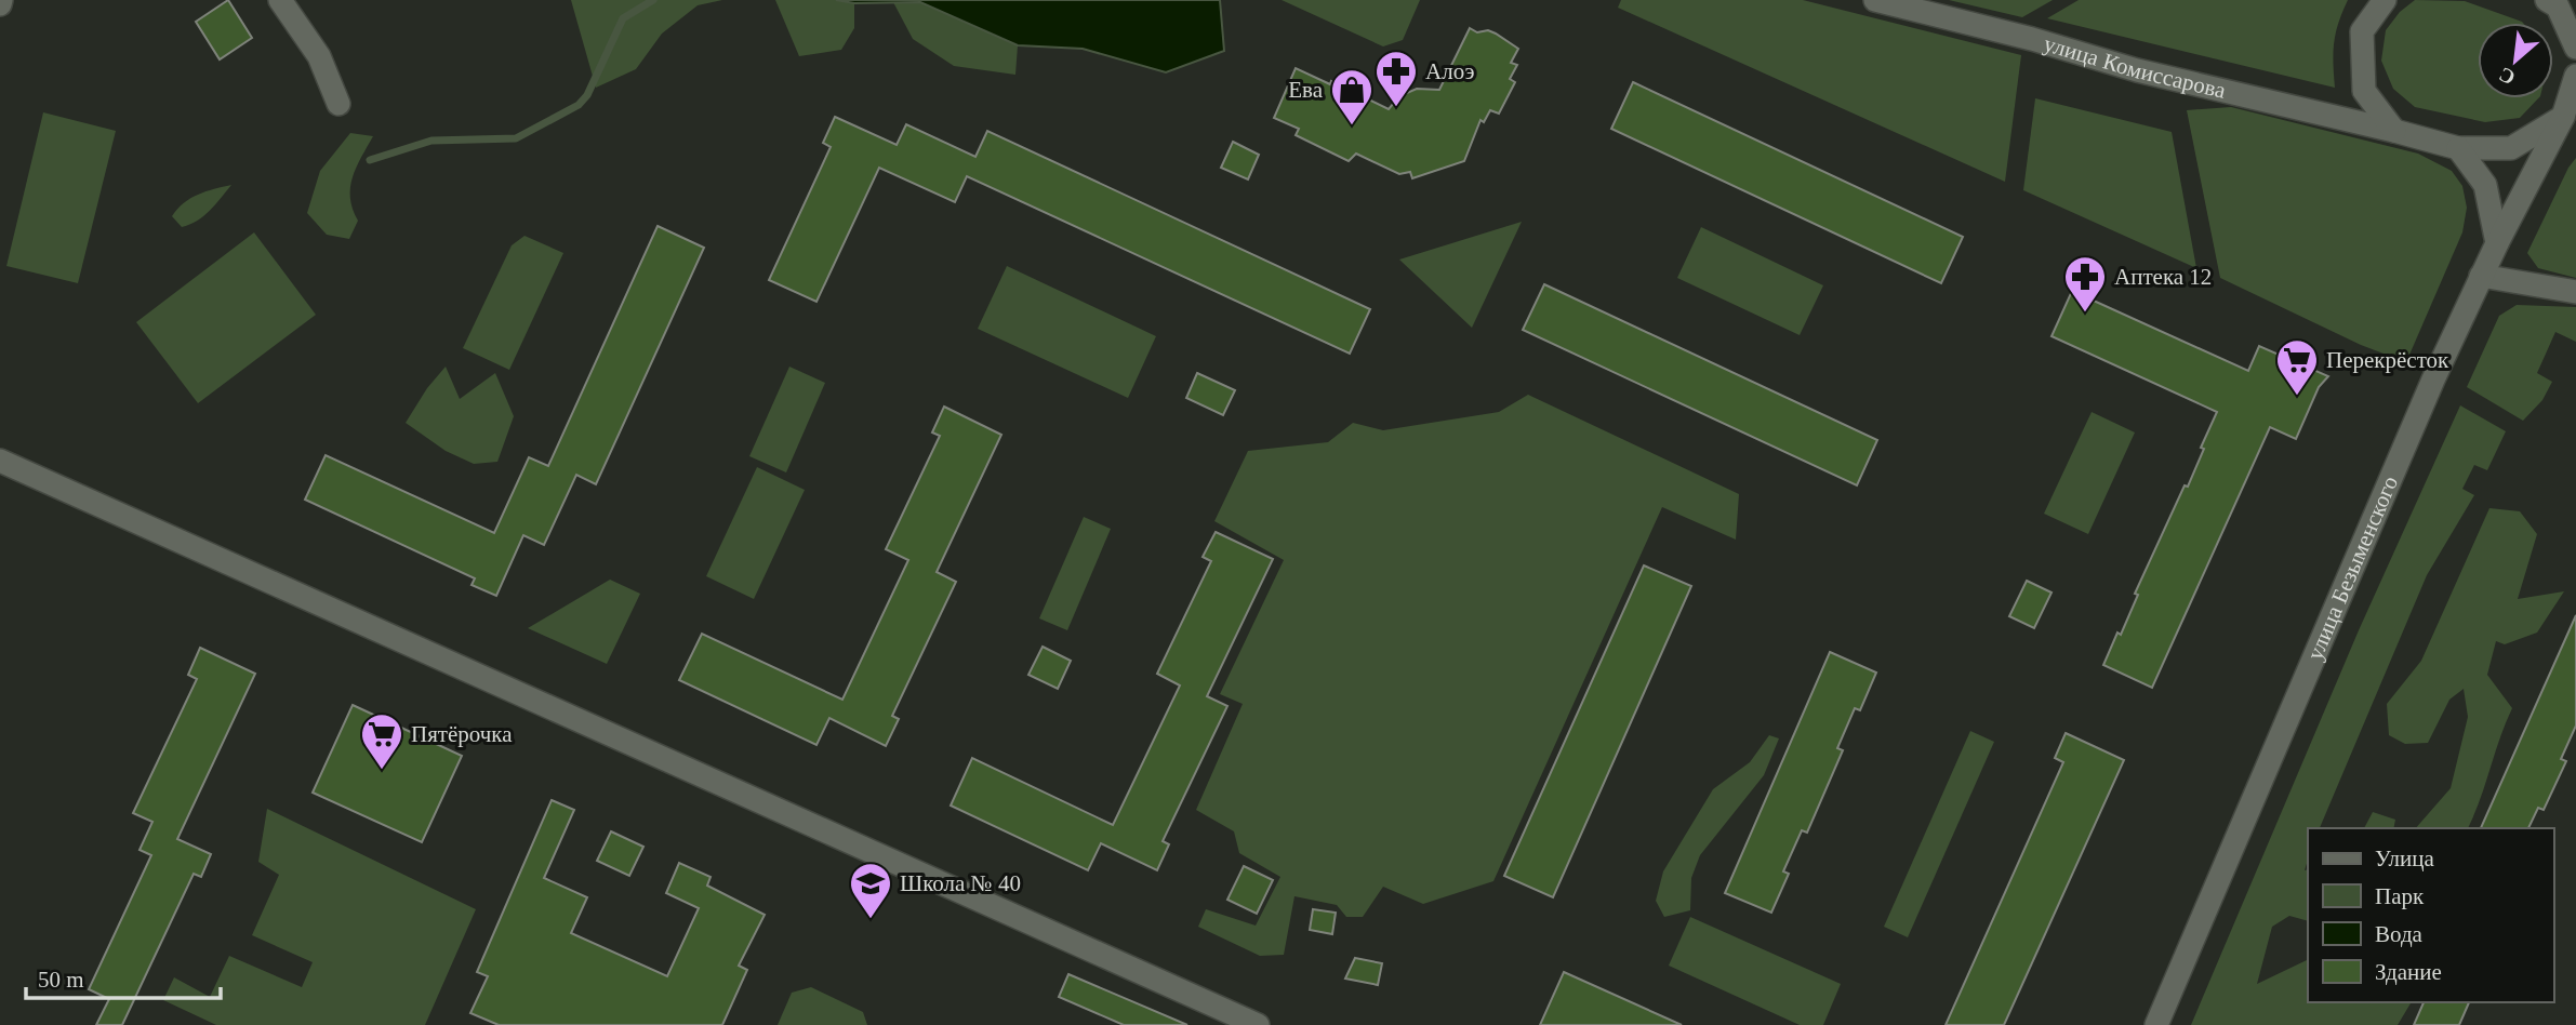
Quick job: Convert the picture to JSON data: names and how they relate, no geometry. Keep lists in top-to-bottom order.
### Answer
{
  "streets": {
    "main road": ["улица Комиссарова", "улица Безыменского"]
  },
  "places": {
    "pharmacy": ["Алоэ", "Аптека 12"],
    "shop": ["Ева"],
    "supermarket": ["Перекрёсток", "Пятёрочка"],
    "school or university": ["Школа № 40"]
  },
  "legend": [
    "Улица",
    "Парк",
    "Вода",
    "Здание"
  ],
  "scale_bar": "50 m",
  "north": "bottom left"
}
